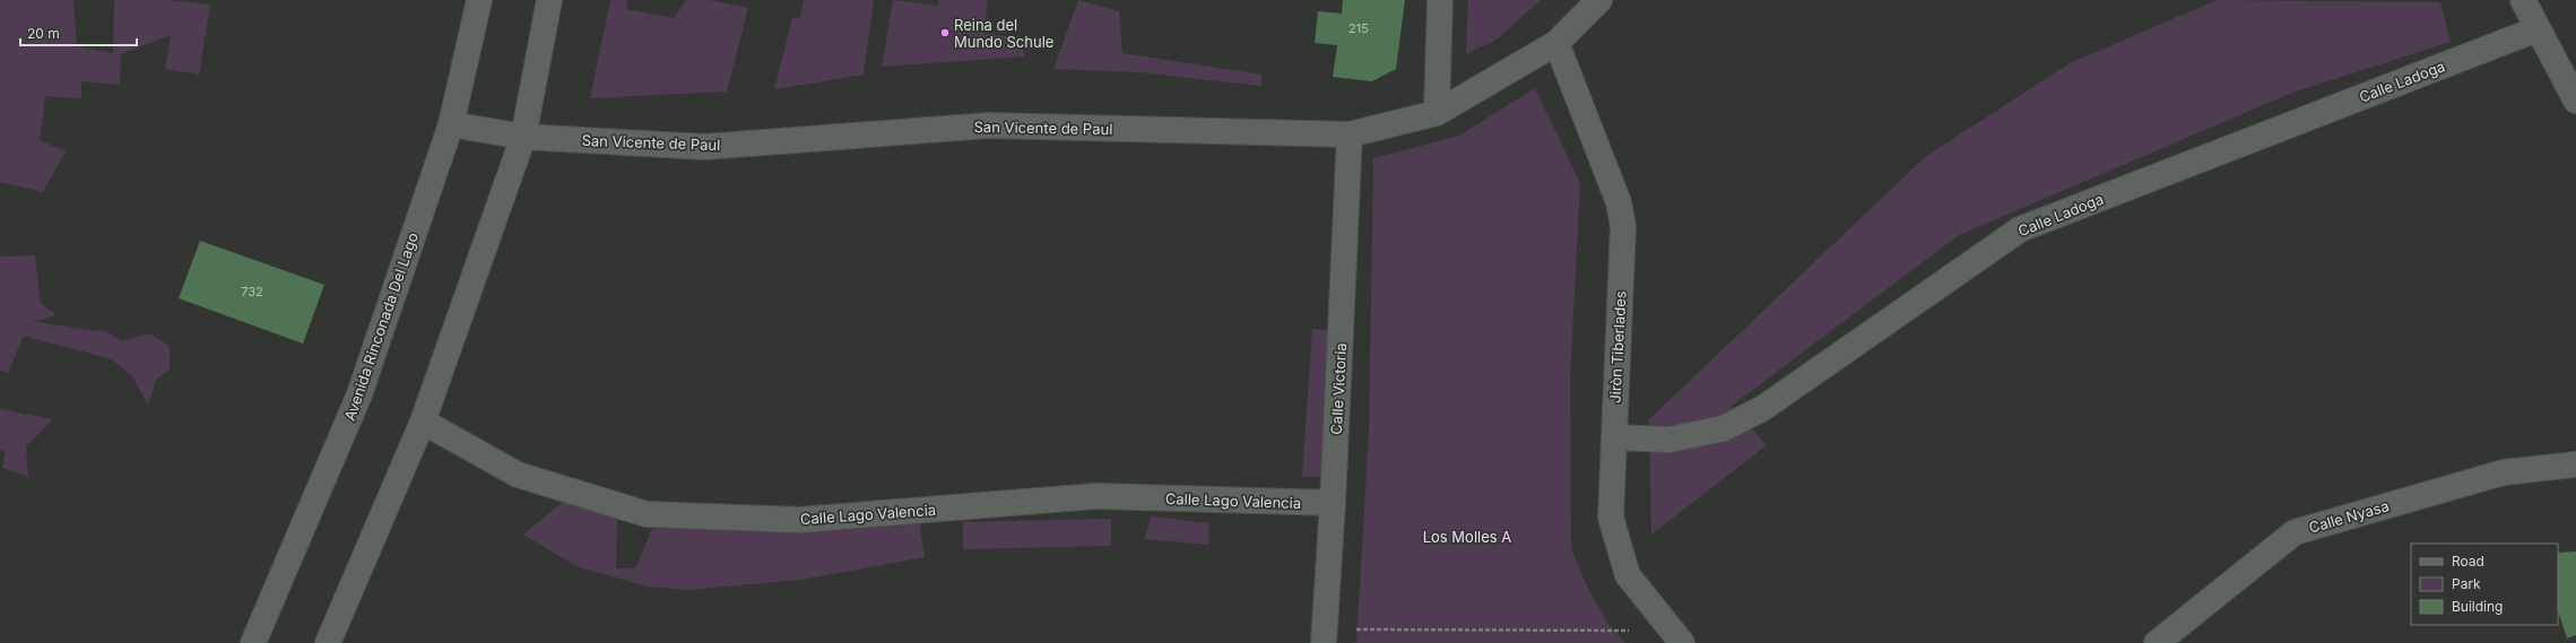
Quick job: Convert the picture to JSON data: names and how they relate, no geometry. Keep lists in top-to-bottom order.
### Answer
{
  "streets": {
    "street": [
      "Calle Ladoga",
      "San Vicente de Paul",
      "Avenida Rinconada Del Lago",
      "Jiròn Tiberlades",
      "Calle Victoria",
      "Calle Lago Valencia",
      "Calle Nyasa"
    ]
  },
  "crossings": [
    ["Calle Ladoga", "Jiròn Tiberlades"],
    ["San Vicente de Paul", "Avenida Rinconada Del Lago"],
    ["San Vicente de Paul", "Jiròn Tiberlades"],
    ["San Vicente de Paul", "Calle Victoria"],
    ["Calle Victoria", "Calle Lago Valencia"]
  ],
  "parks": ["Los Molles A"],
  "places": ["Reina del Mundo Schule"],
  "house_numbers": ["215", "732"],
  "legend": ["Road", "Park", "Building"],
  "scale_bar": "20 m"
}
